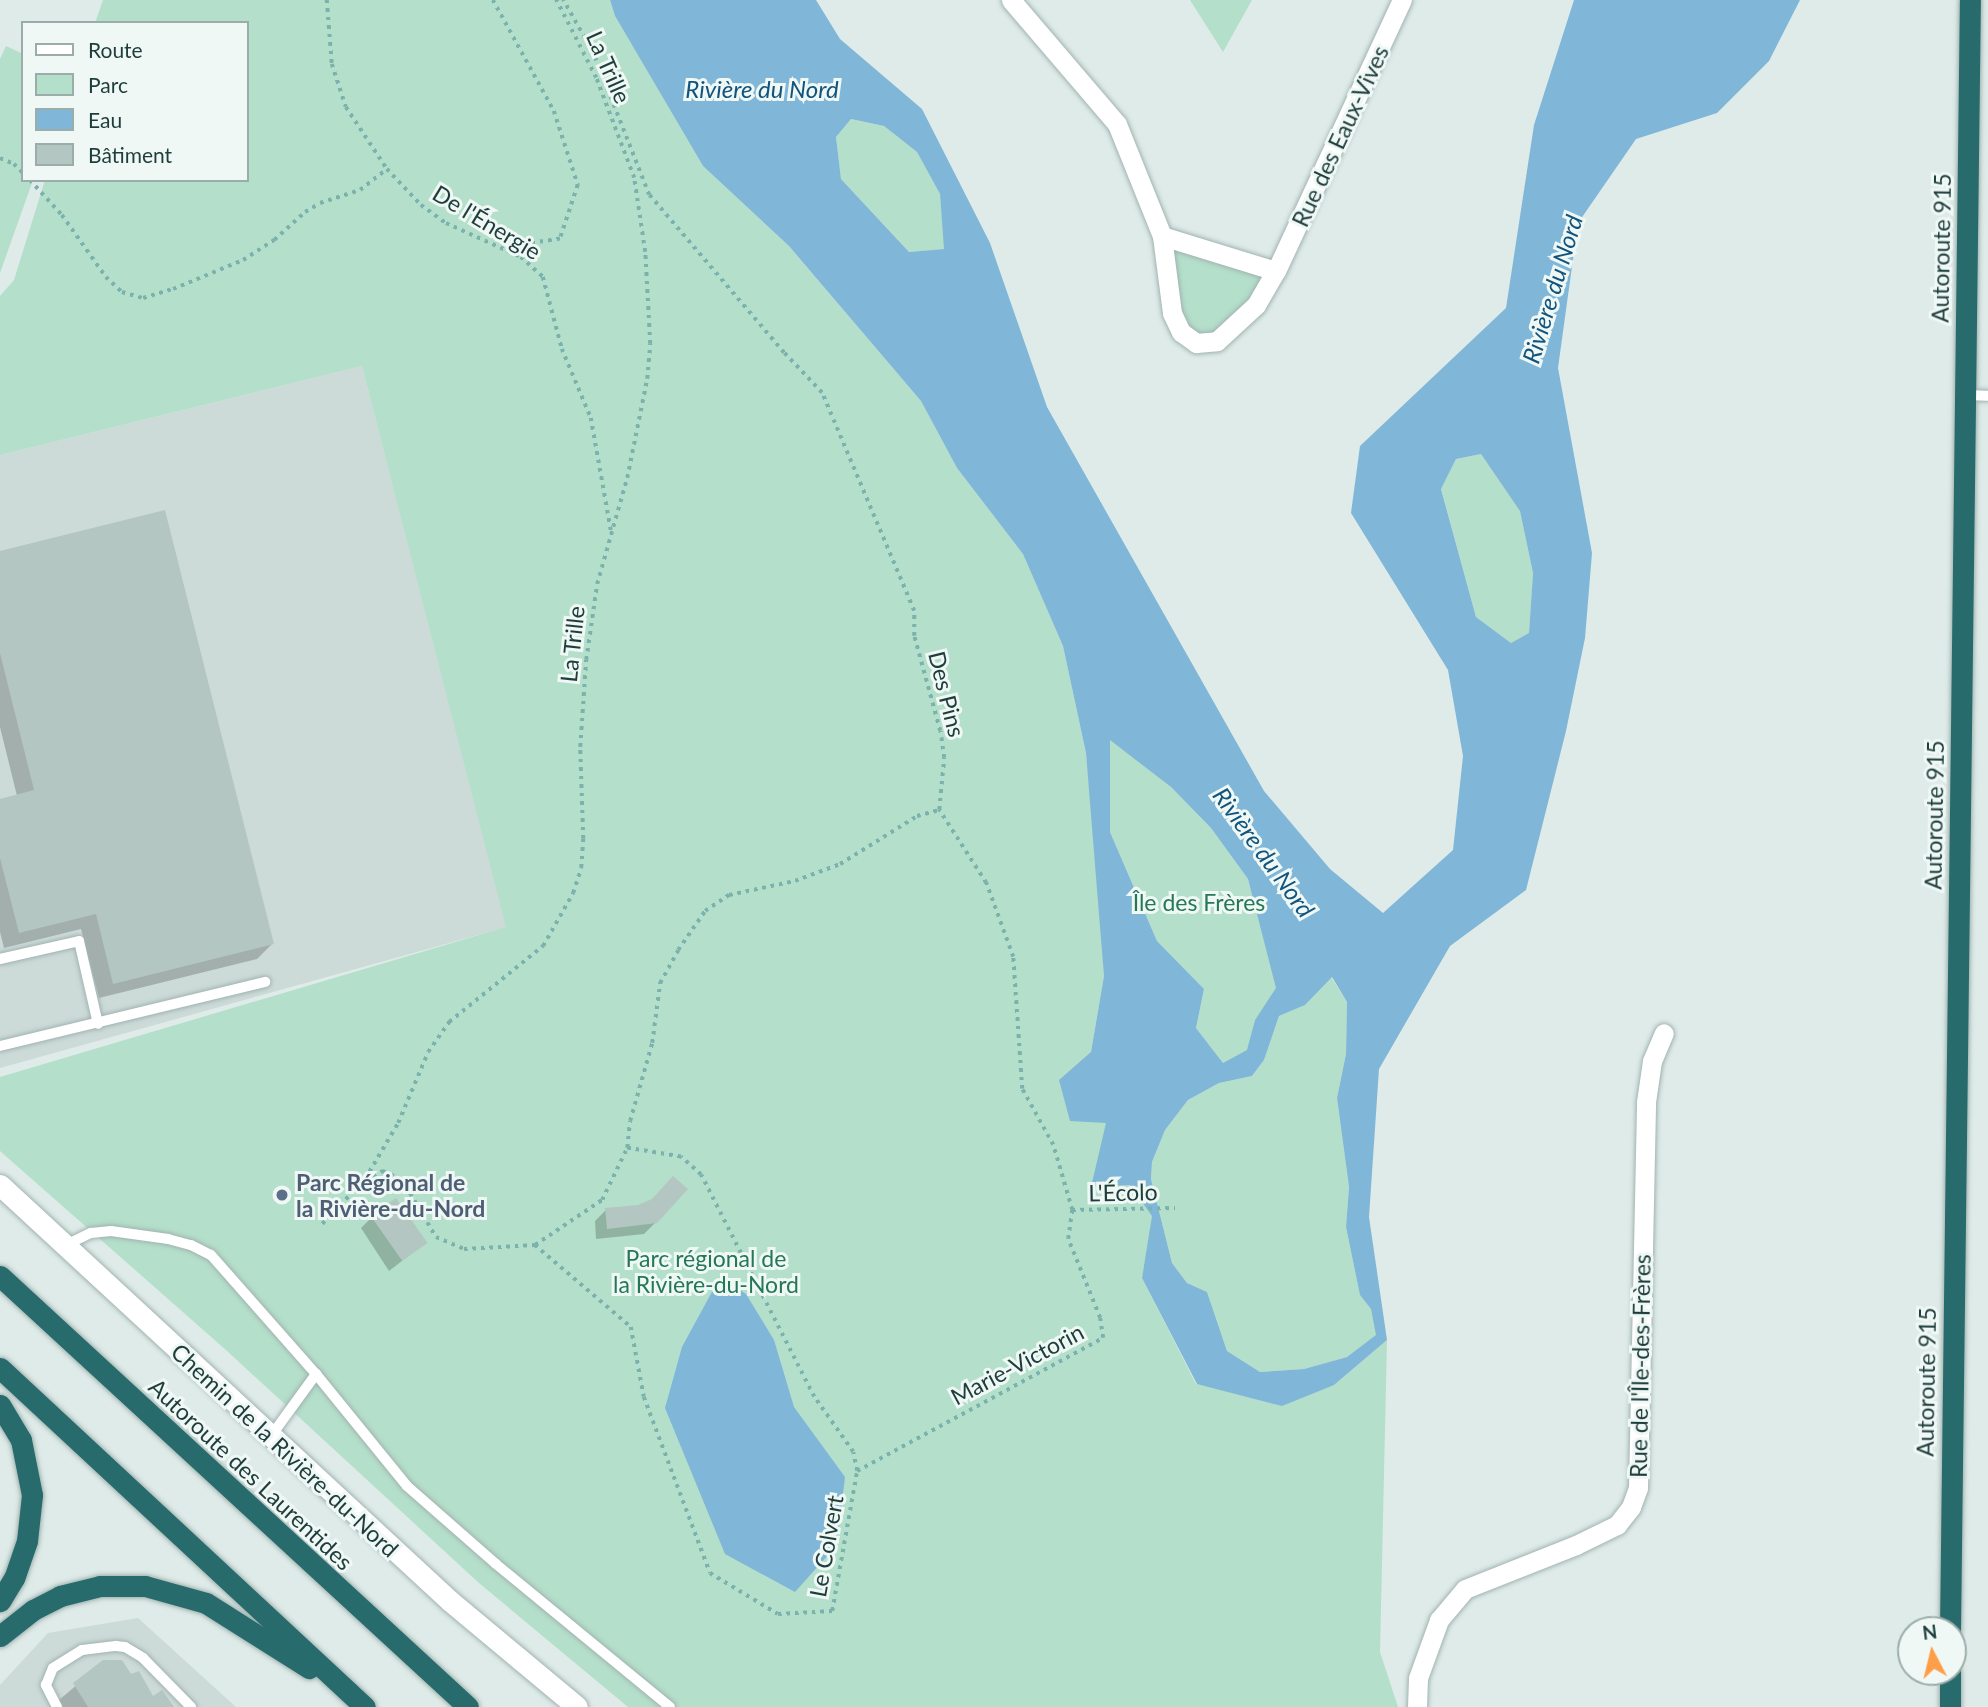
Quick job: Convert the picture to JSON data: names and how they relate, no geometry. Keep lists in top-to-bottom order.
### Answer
{
  "streets": {
    "highway": ["Autoroute 915", "Autoroute des Laurentides"],
    "street": ["Rue des Eaux-Vives", "Rue de l'Île-des-Frères", "Chemin de la Rivière-du-Nord"],
    "path": [
      "La Trille",
      "De l'Énergie",
      "Des Pins",
      "L'Écolo",
      "Marie-Victorin",
      "Le Colvert"
    ]
  },
  "crossings": [
    ["La Trille", "De l'Énergie"],
    ["Des Pins", "Marie-Victorin"],
    ["L'Écolo", "Marie-Victorin"],
    ["Marie-Victorin", "Le Colvert"]
  ],
  "water": ["Rivière du Nord"],
  "parks": ["Île des Frères", "Parc régional de la Rivière-du-Nord"],
  "places": ["Parc Régional de la Rivière-du-Nord"],
  "legend": [
    "Route",
    "Parc",
    "Eau",
    "Bâtiment"
  ],
  "north": "top"
}
